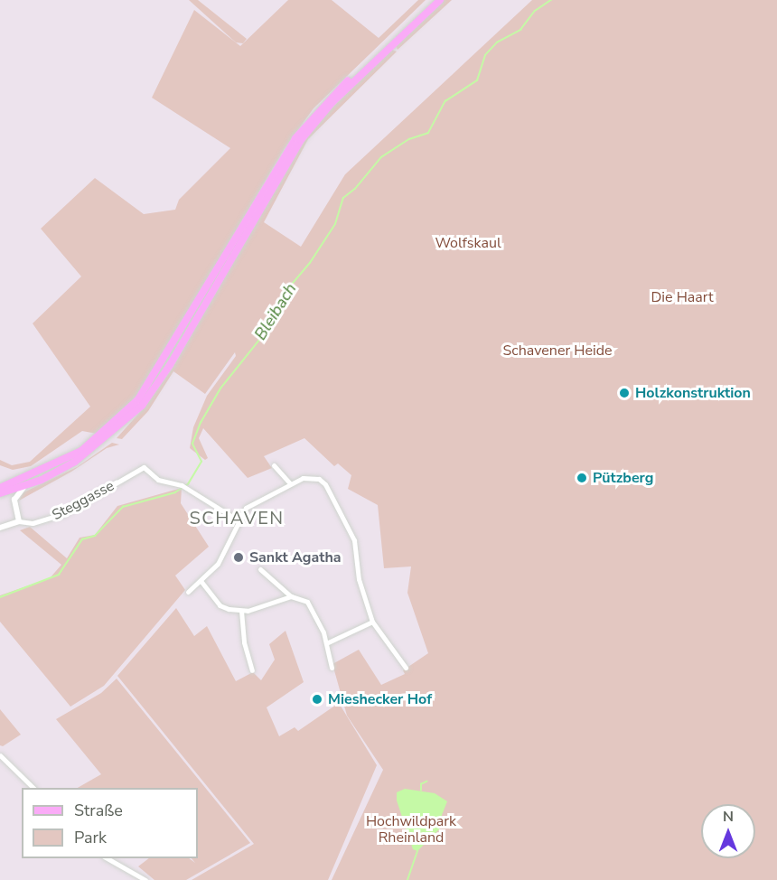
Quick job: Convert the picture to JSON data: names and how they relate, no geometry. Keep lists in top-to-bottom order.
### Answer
{
  "streets": {
    "street": ["Steggasse"]
  },
  "districts": ["SCHAVEN"],
  "water": ["Bleibach"],
  "parks": [
    "Wolfskaul",
    "Die Haart",
    "Schavener Heide",
    "Hochwildpark Rheinland"
  ],
  "places": [
    "Holzkonstruktion",
    "Pützberg",
    "Sankt Agatha",
    "Mieshecker Hof"
  ],
  "legend": ["Straße", "Park"],
  "north": "top"
}
